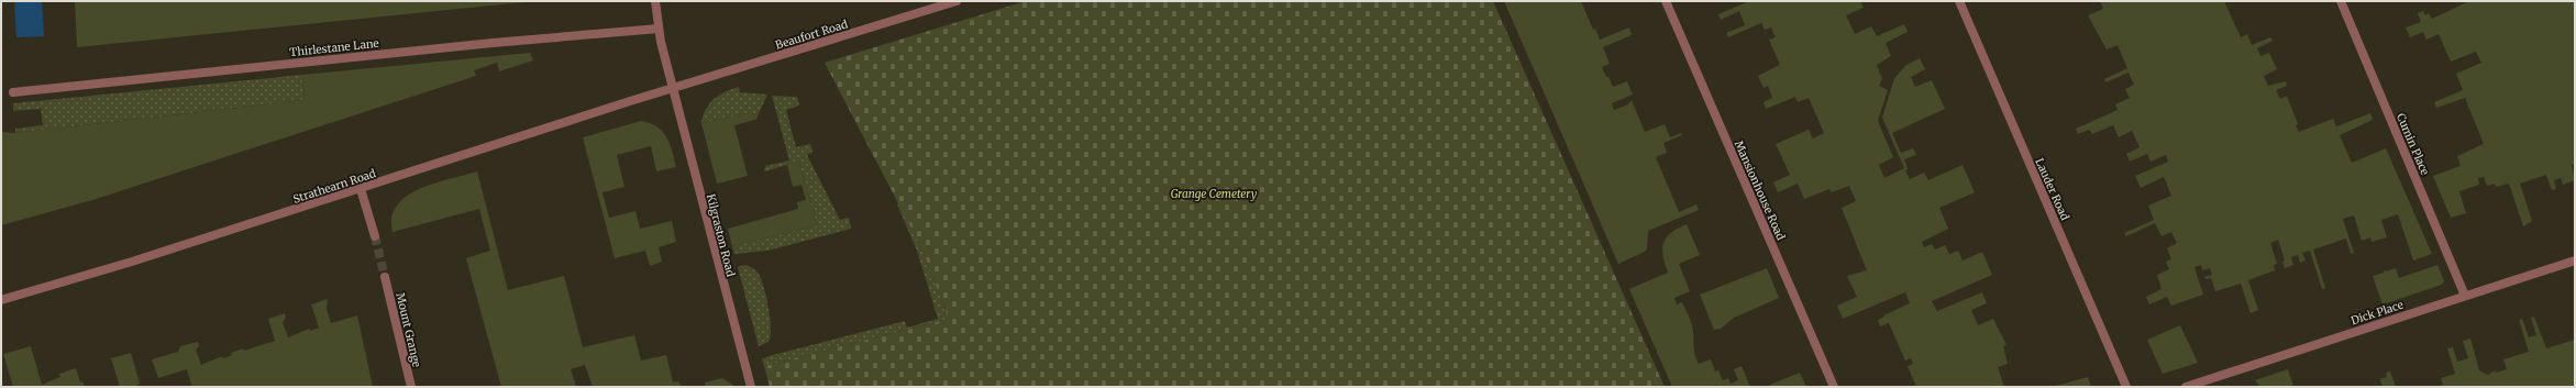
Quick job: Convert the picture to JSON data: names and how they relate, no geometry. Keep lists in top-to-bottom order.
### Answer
{
  "streets": {
    "street": [
      "Beaufort Road",
      "Thirlestane Lane",
      "Cumin Place",
      "Strathearn Road",
      "Lauder Road",
      "Mansionhouse Road",
      "Kilgraston Road",
      "Dick Place",
      "Mount Grange"
    ]
  },
  "crossings": [
    ["Beaufort Road", "Strathearn Road"],
    ["Beaufort Road", "Kilgraston Road"],
    ["Thirlestane Lane", "Kilgraston Road"],
    ["Cumin Place", "Dick Place"],
    ["Strathearn Road", "Kilgraston Road"]
  ],
  "parks": ["Grange Cemetery"]
}
